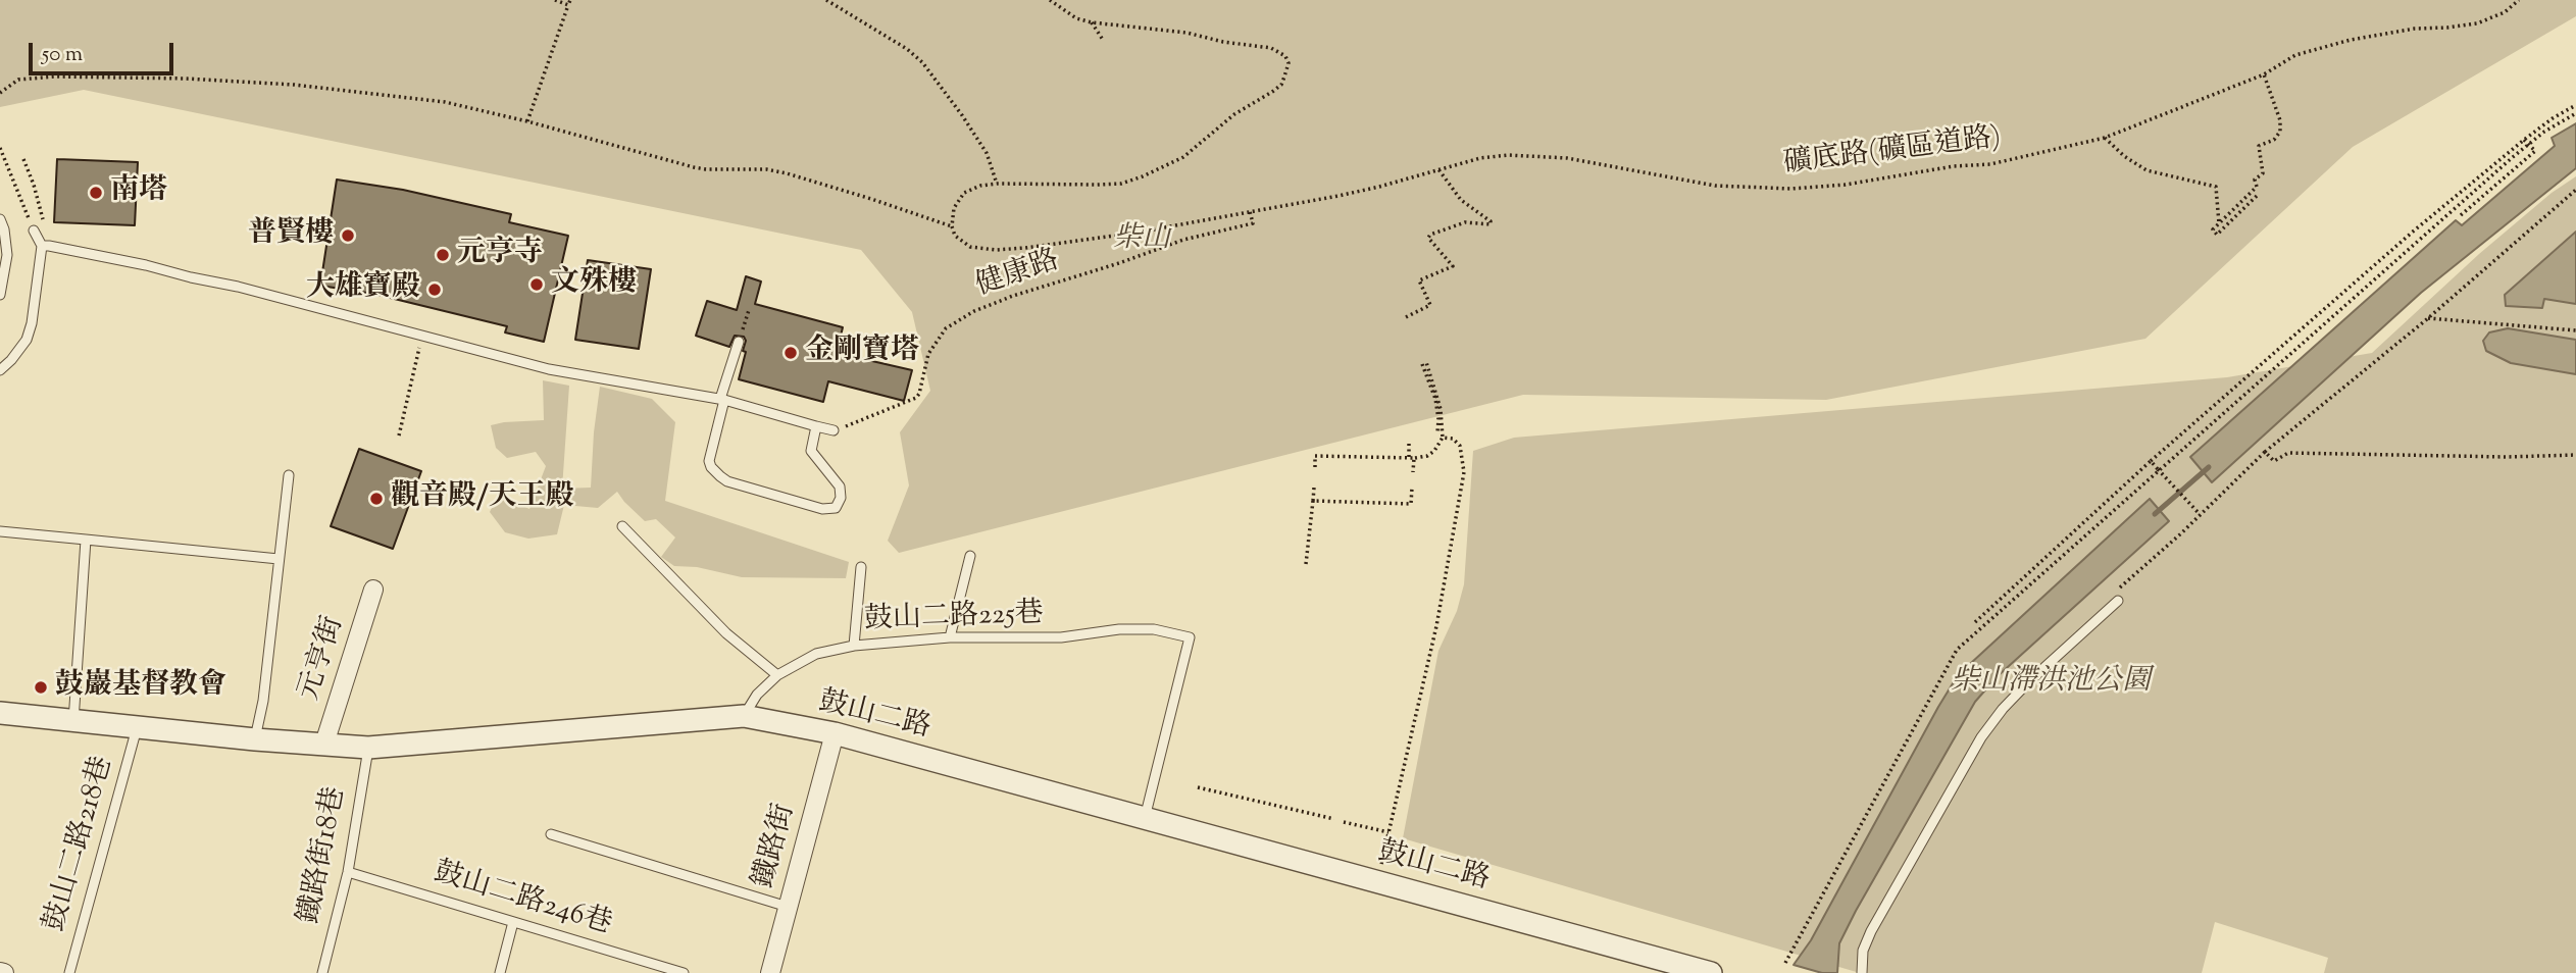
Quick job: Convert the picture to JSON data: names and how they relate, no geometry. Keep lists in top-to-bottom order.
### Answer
{
  "streets": {
    "street": ["元亨街", "鼓山二路", "鐵路街"],
    "lane": [
      "鼓山二路225巷",
      "鼓山二路218巷",
      "鐵路街18巷",
      "鼓山二路246巷"
    ],
    "path": ["礦底路(礦區道路)", "健康路"]
  },
  "crossings": [
    ["礦底路(礦區道路)", "健康路"],
    ["鼓山二路225巷", "鼓山二路"],
    ["元亨街", "鼓山二路"],
    ["鼓山二路", "鼓山二路218巷"],
    ["鼓山二路", "鐵路街"],
    ["鼓山二路", "鐵路街18巷"],
    ["鐵路街18巷", "鼓山二路246巷"]
  ],
  "parks": ["柴山", "柴山滯洪池公園"],
  "places": [
    "南塔",
    "普賢樓",
    "元亨寺",
    "文殊樓",
    "大雄寶殿",
    "金剛寶塔",
    "觀音殿/天王殿",
    "鼓巖基督教會"
  ],
  "scale_bar": "50 m"
}
